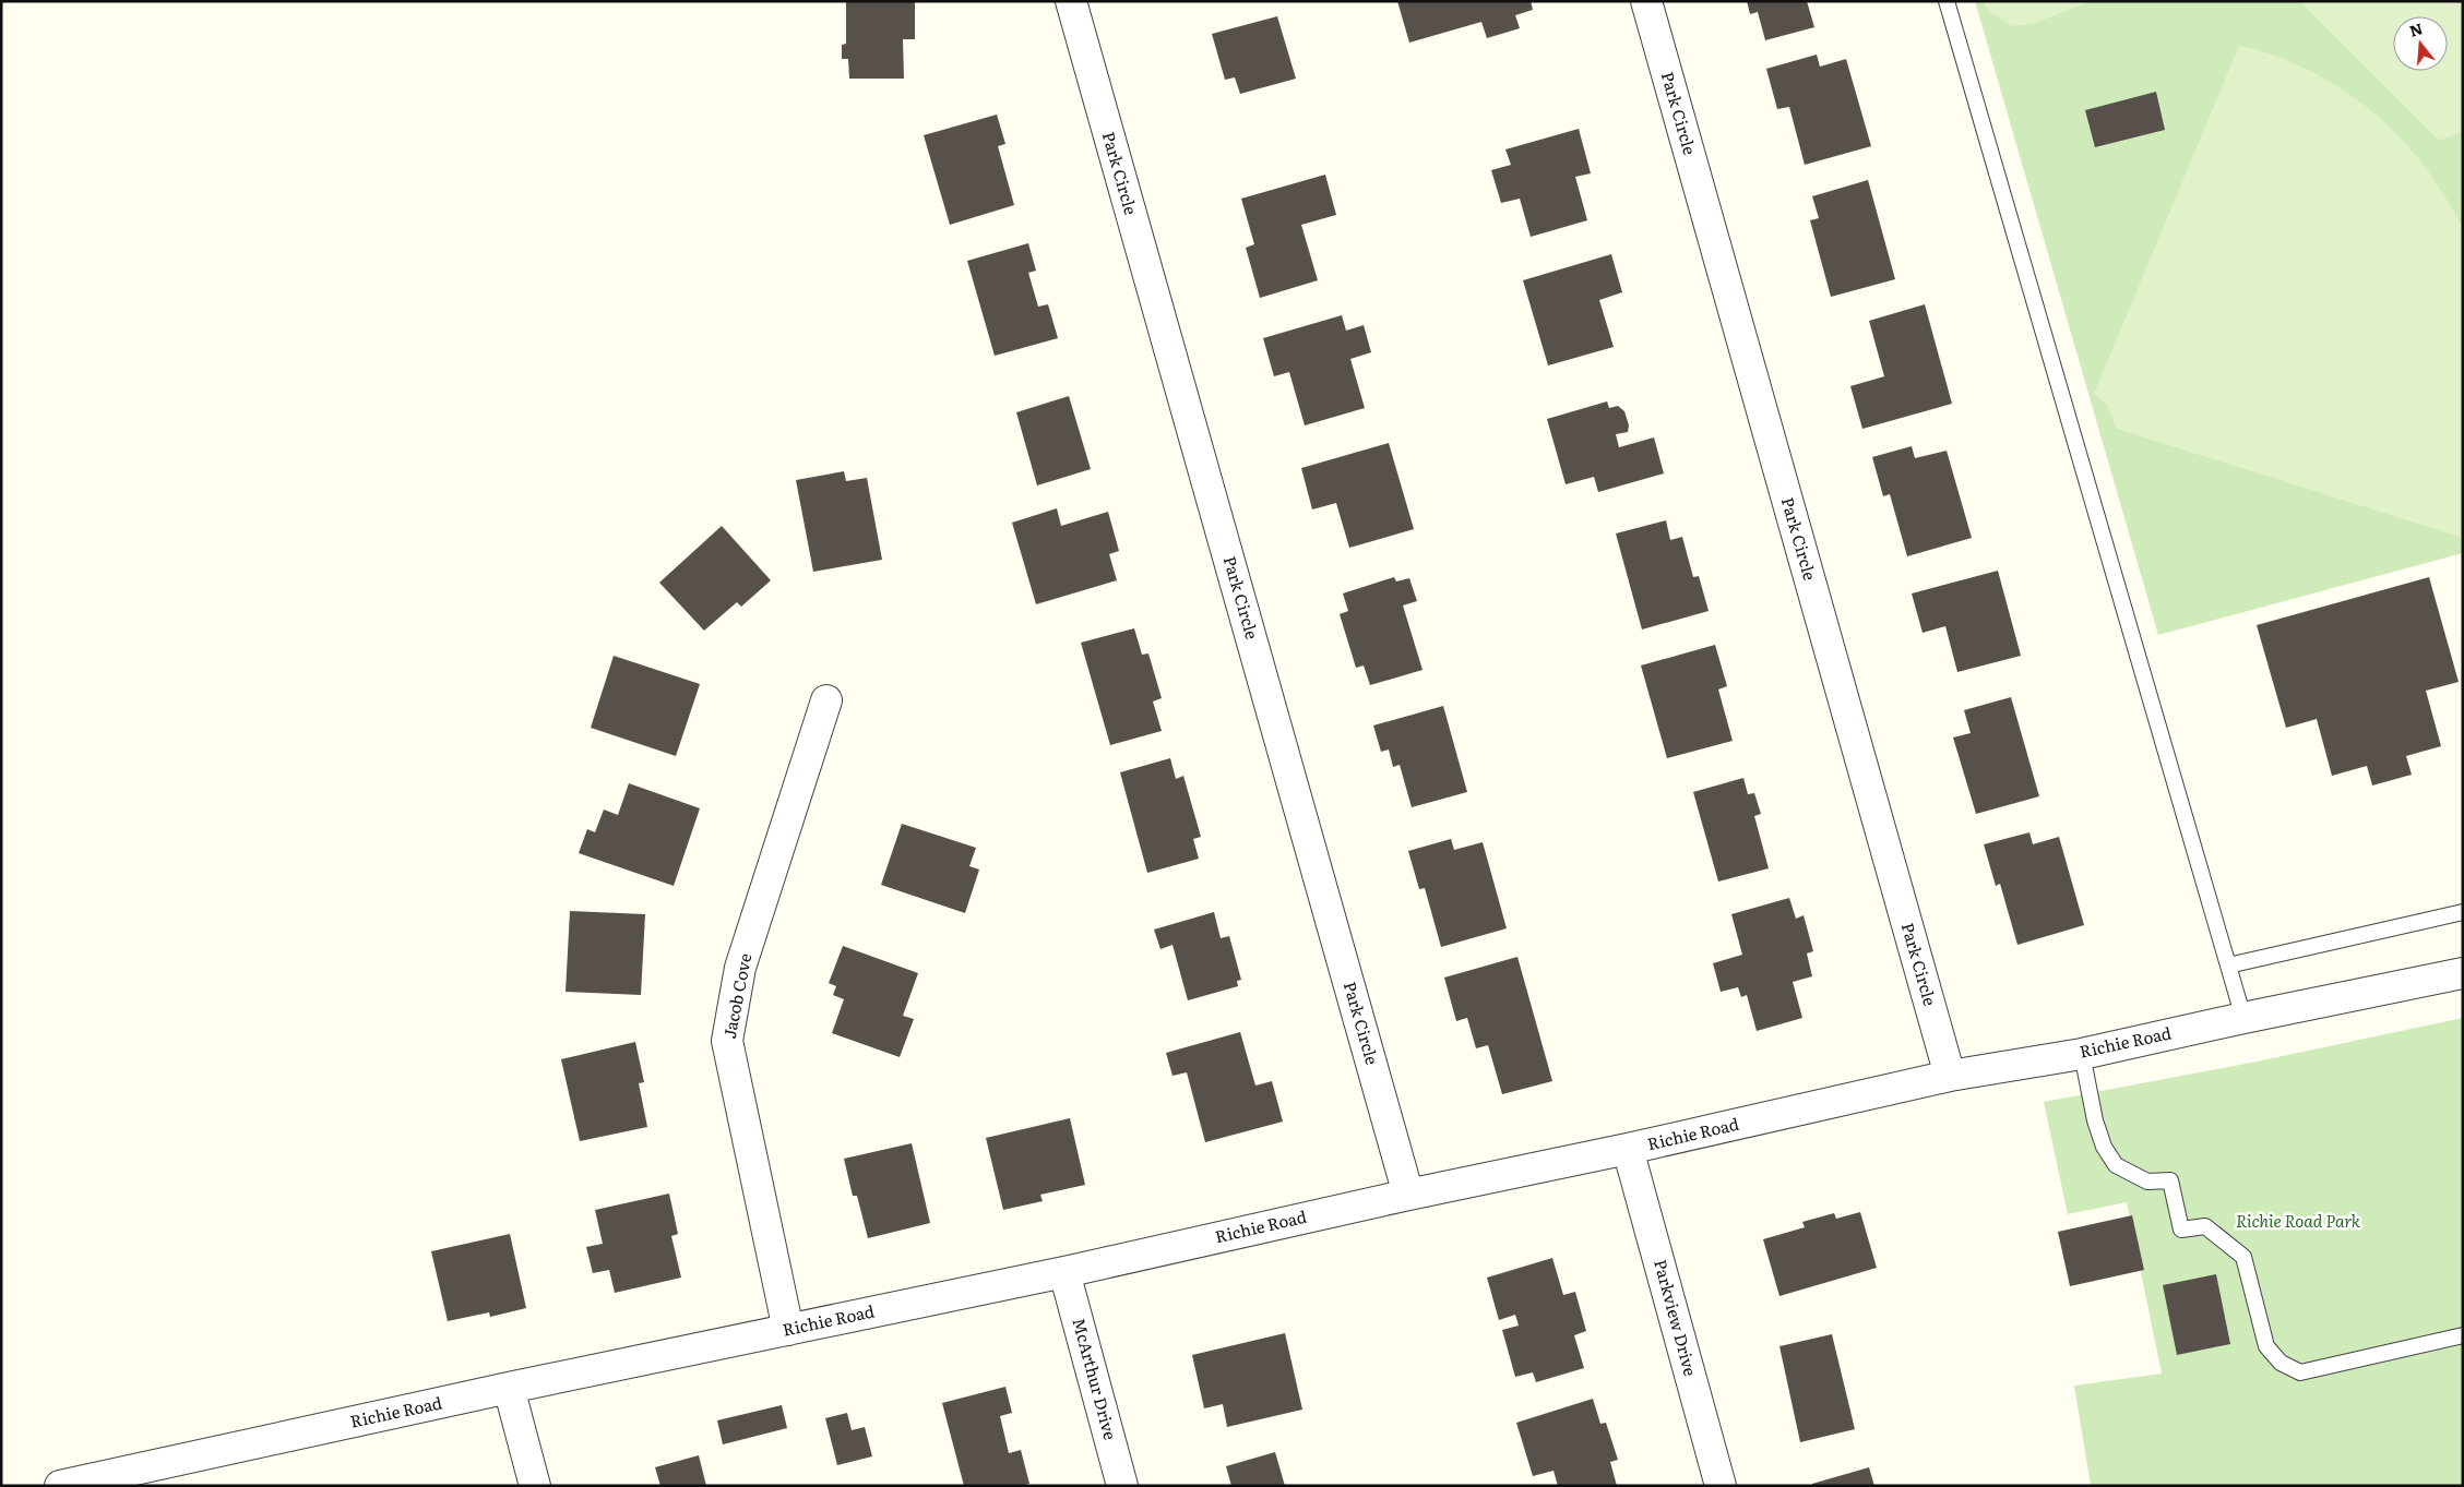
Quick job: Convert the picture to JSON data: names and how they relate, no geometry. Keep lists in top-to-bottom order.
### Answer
{
  "streets": {
    "street": [
      "Park Circle",
      "Jacob Cove",
      "Richie Road",
      "Parkview Drive",
      "McArthur Drive"
    ]
  },
  "crossings": [
    ["Park Circle", "Richie Road"],
    ["Jacob Cove", "Richie Road"],
    ["Richie Road", "Parkview Drive"],
    ["Richie Road", "McArthur Drive"]
  ],
  "parks": ["Richie Road Park"],
  "north": "top"
}
